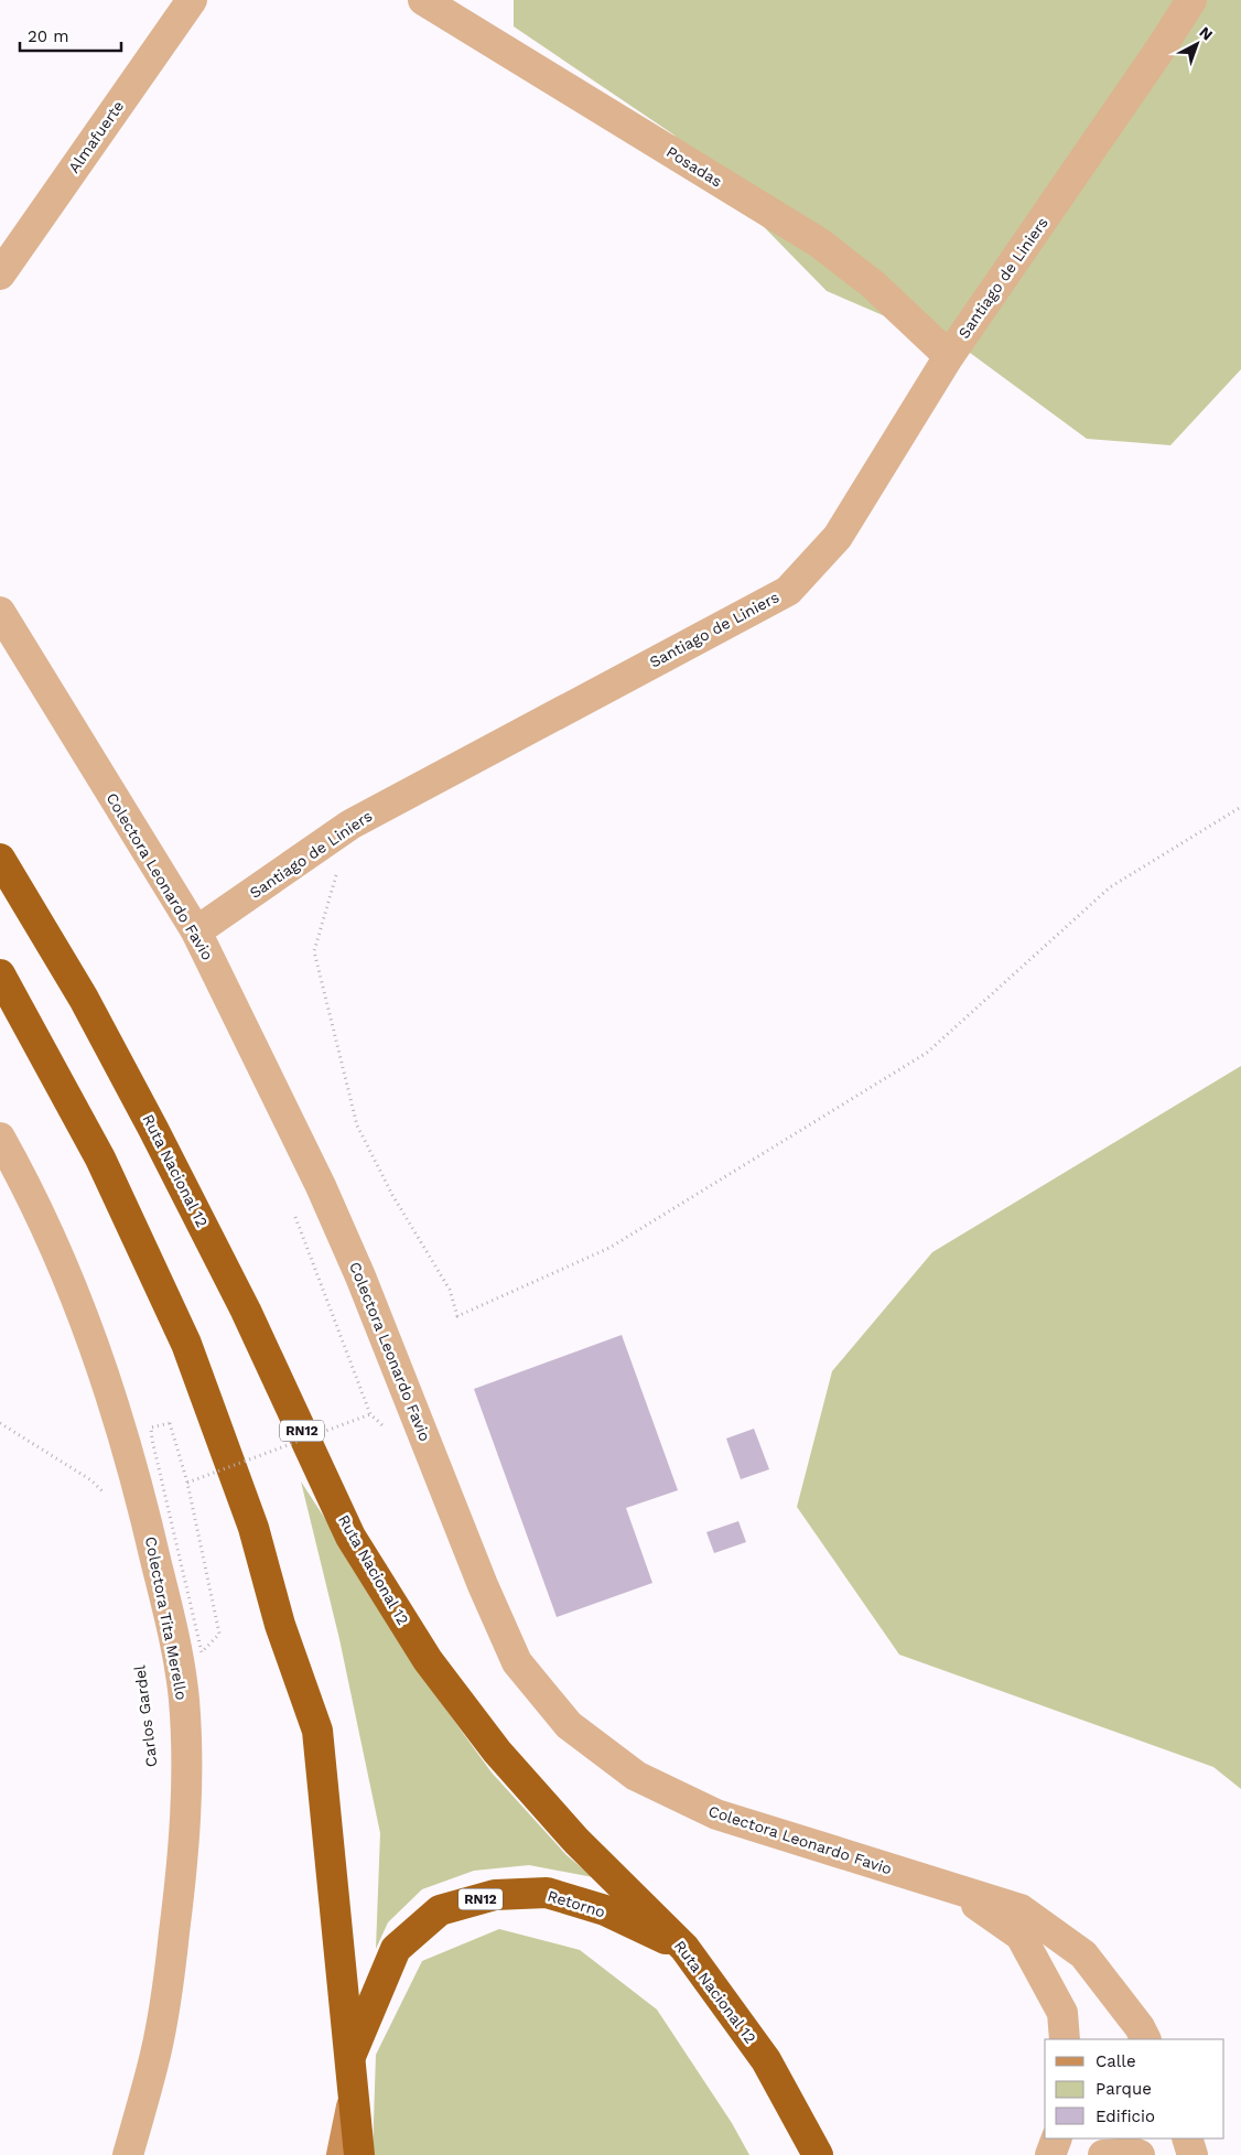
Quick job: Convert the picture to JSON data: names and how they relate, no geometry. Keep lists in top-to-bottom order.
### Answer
{
  "streets": {
    "highway": ["Ruta Nacional 12", "RN12", "Retorno"],
    "street": [
      "Almafuerte",
      "Posadas",
      "Santiago de Liniers",
      "Colectora Leonardo Favio",
      "Colectora Tita Merello"
    ]
  },
  "crossings": [
    ["Posadas", "Santiago de Liniers"],
    ["Santiago de Liniers", "Colectora Leonardo Favio"],
    ["Ruta Nacional 12", "Retorno"],
    ["RN12", "Retorno"]
  ],
  "legend": ["Calle", "Parque", "Edificio"],
  "scale_bar": "20 m",
  "north": "top right"
}
